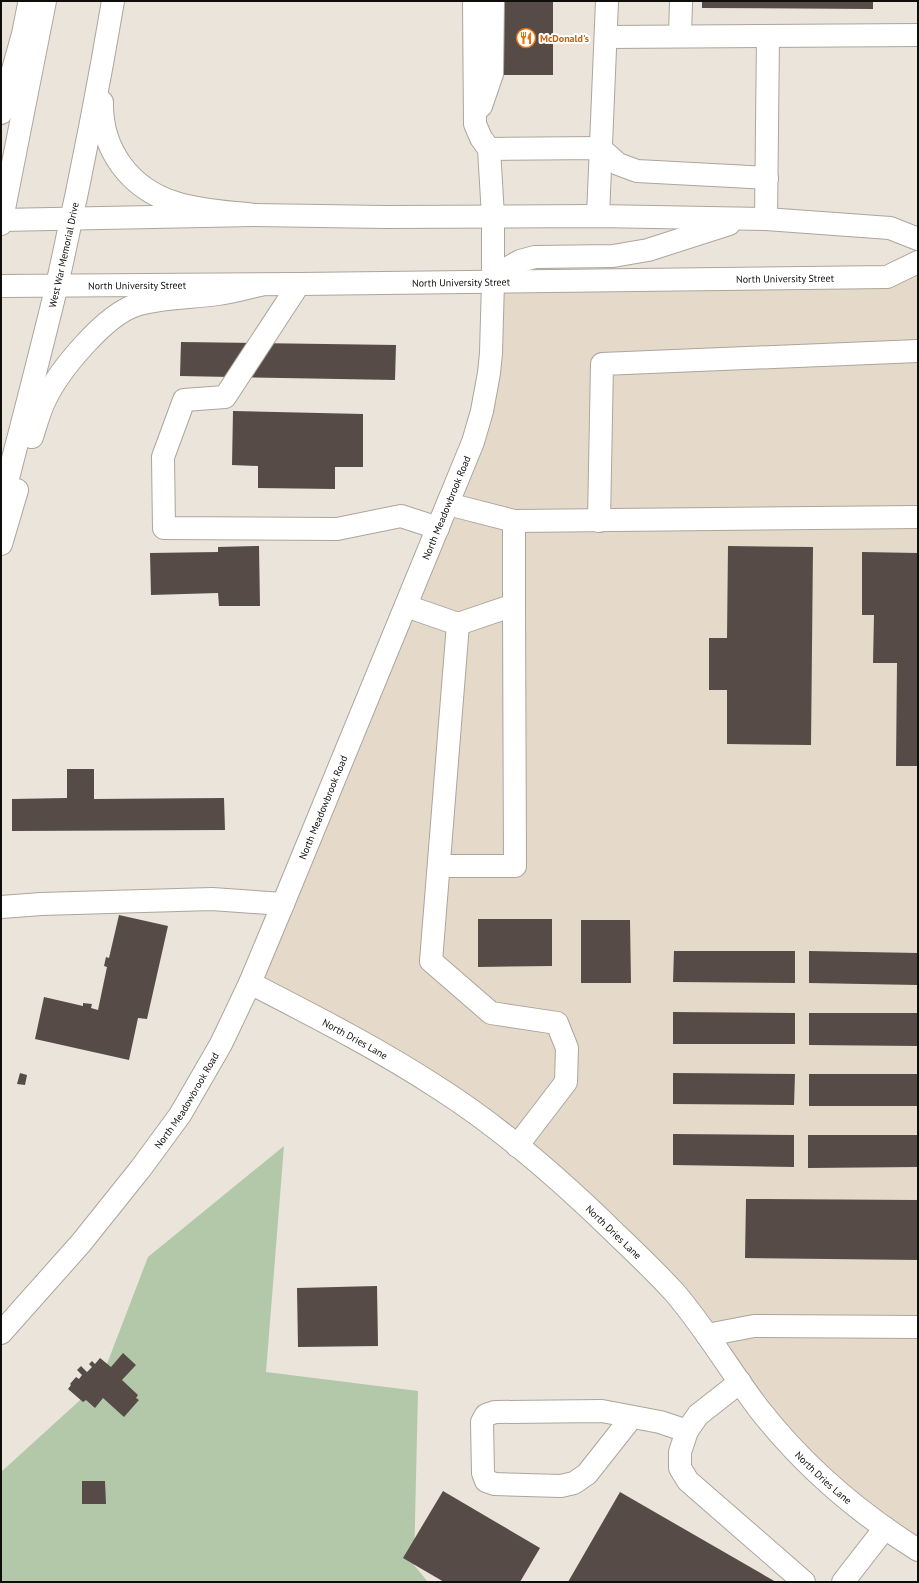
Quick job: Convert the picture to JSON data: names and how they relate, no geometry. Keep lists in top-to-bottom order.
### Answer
{
  "streets": {
    "main road": [
      "West War Memorial Drive",
      "North University Street",
      "North Meadowbrook Road",
      "North Dries Lane"
    ]
  },
  "crossings": [
    ["West War Memorial Drive", "North University Street"],
    ["North University Street", "North Meadowbrook Road"],
    ["North Meadowbrook Road", "North Dries Lane"]
  ],
  "places": {
    "restaurant": ["McDonald's"]
  }
}
